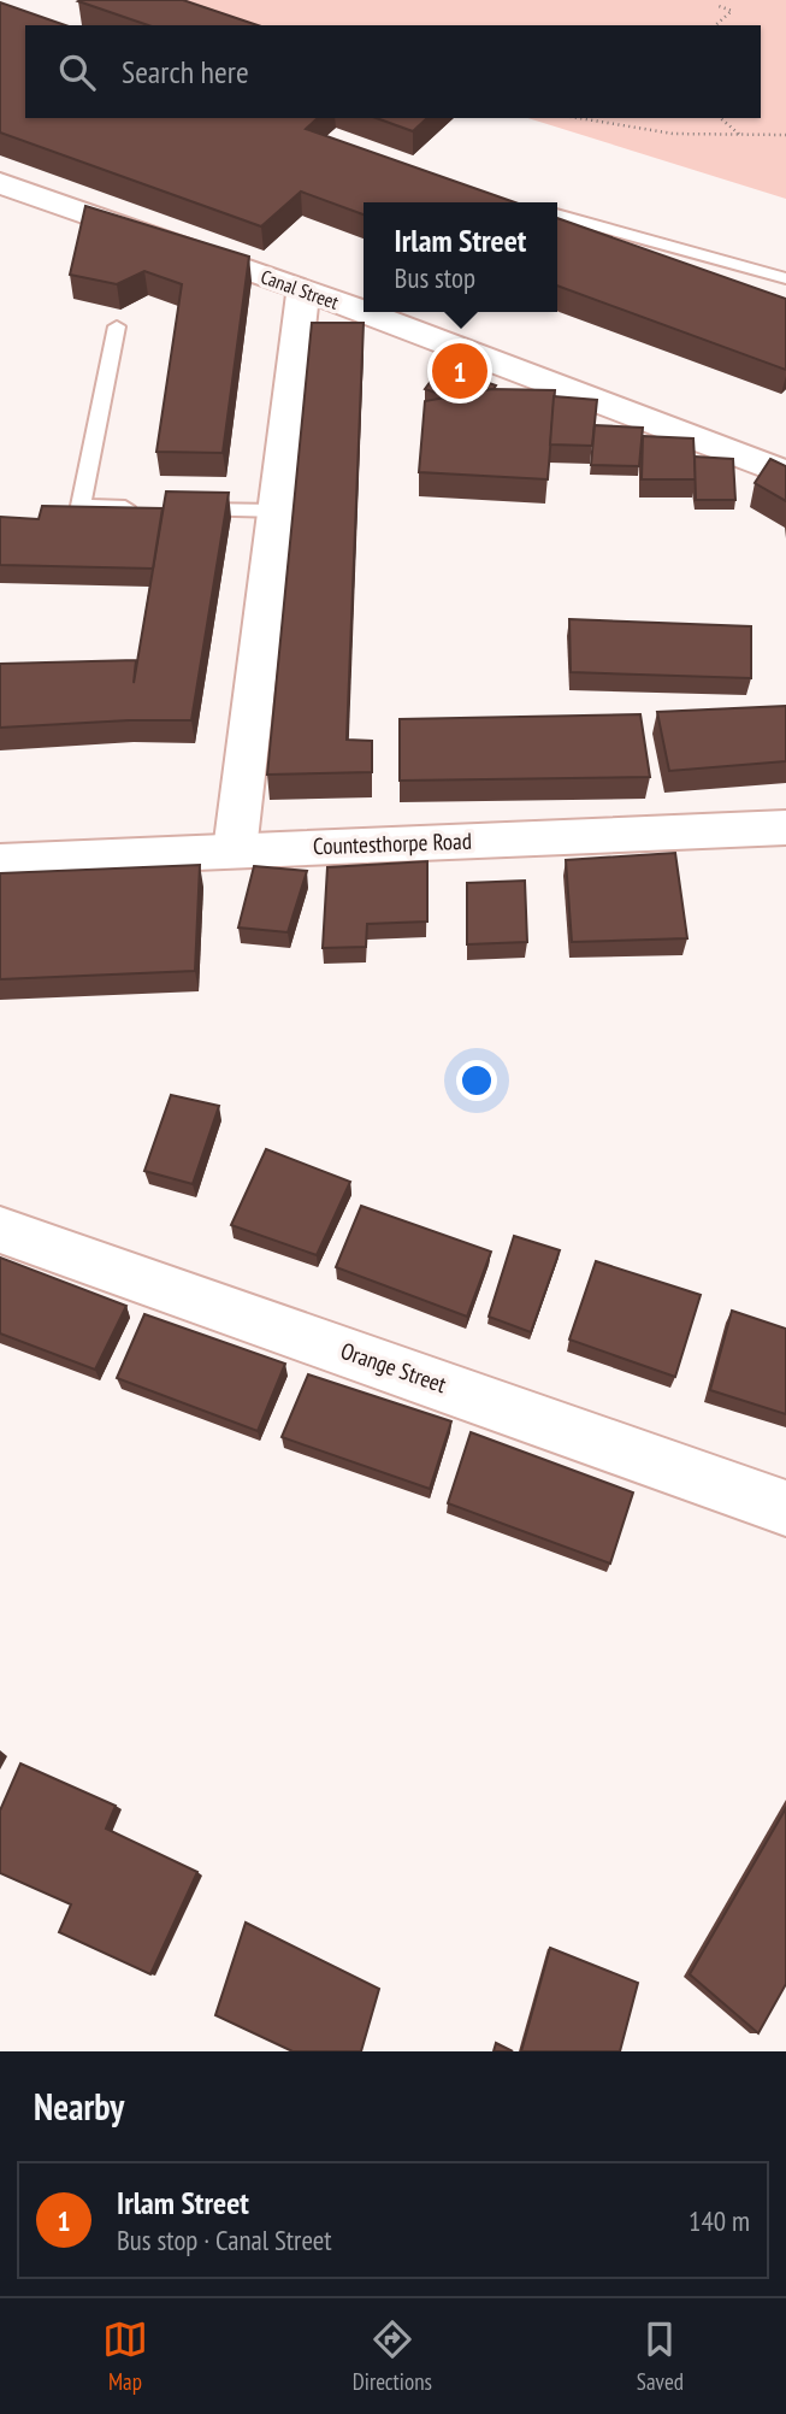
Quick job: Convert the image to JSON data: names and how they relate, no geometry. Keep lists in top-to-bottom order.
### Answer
{
  "streets": {
    "street": ["Canal Street", "Countesthorpe Road", "Orange Street"]
  },
  "page": {
    "search": "Search here",
    "popup": ["Irlam Street", "Bus stop"],
    "pins": "1",
    "heading": "Nearby",
    "list": [
      {
        "mark": "1",
        "name": "Irlam Street",
        "note": "Bus stop · Canal Street",
        "value": "140 m"
      }
    ],
    "nav": ["Map", "Directions", "Saved"]
  }
}
